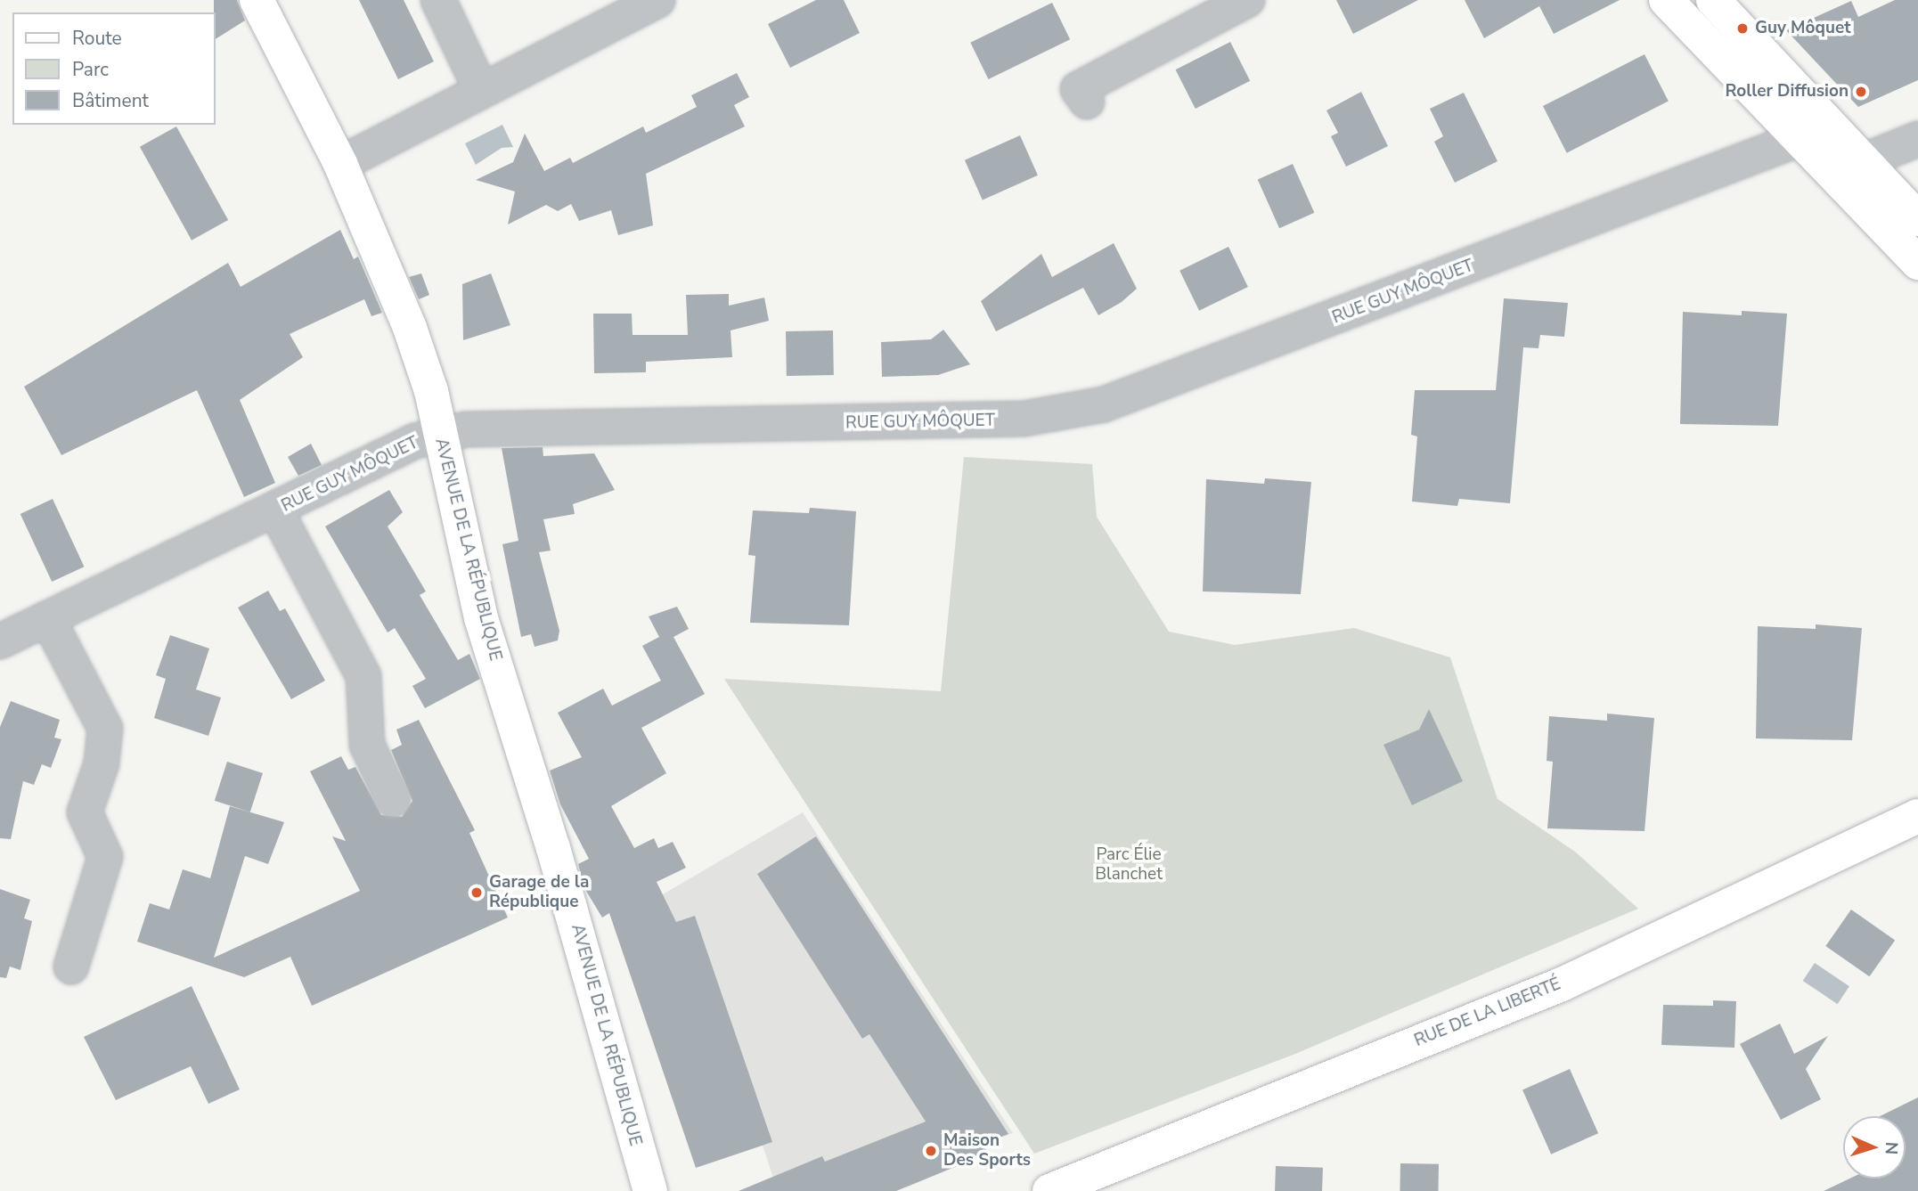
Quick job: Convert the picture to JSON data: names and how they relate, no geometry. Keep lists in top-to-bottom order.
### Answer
{
  "streets": {
    "street": ["RUE GUY MÔQUET", "AVENUE DE LA RÉPUBLIQUE", "RUE DE LA LIBERTÉ"]
  },
  "crossings": [
    ["RUE GUY MÔQUET", "AVENUE DE LA RÉPUBLIQUE"]
  ],
  "parks": ["Parc Élie Blanchet"],
  "places": [
    "Guy Môquet",
    "Roller Diffusion",
    "Garage de la République",
    "Maison Des Sports"
  ],
  "legend": ["Route", "Parc", "Bâtiment"],
  "north": "right"
}
